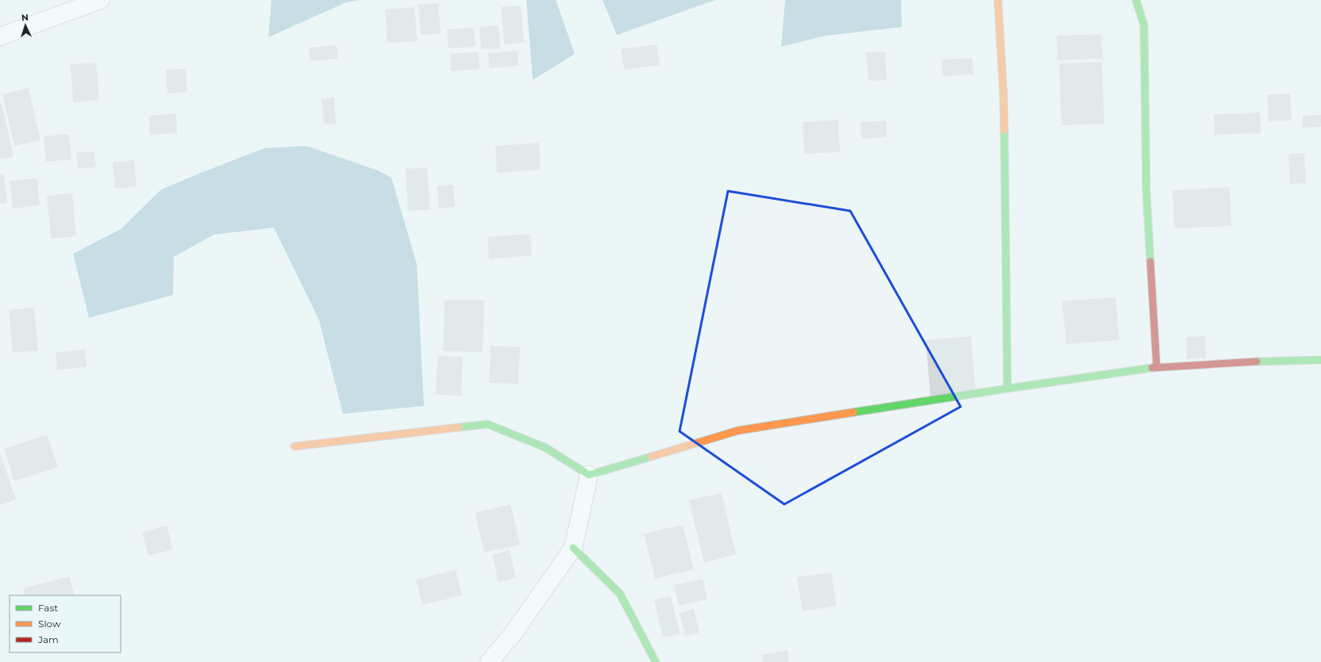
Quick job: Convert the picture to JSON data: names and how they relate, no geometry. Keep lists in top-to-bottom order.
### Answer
{
  "legend": ["Fast", "Slow", "Jam"],
  "north": "top"
}
